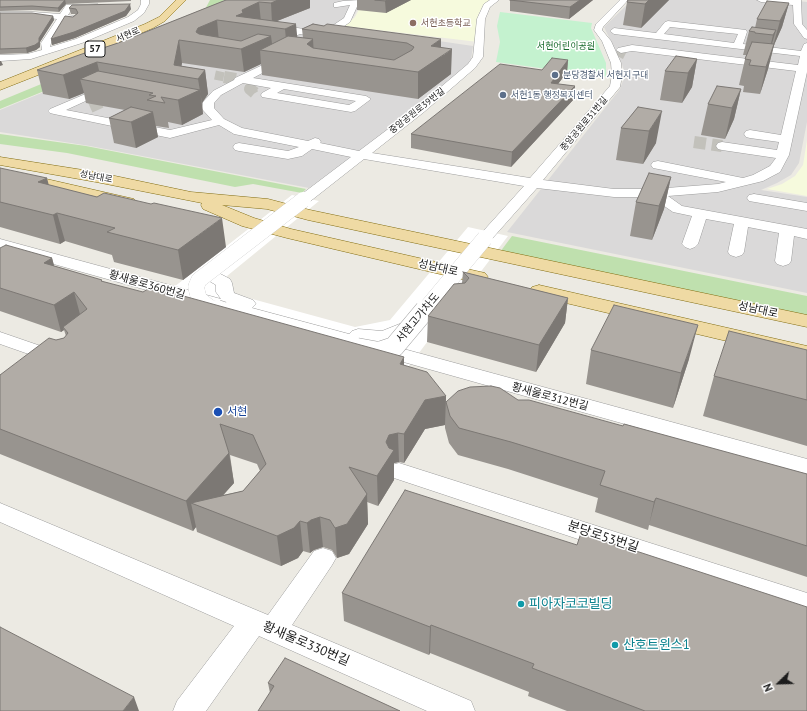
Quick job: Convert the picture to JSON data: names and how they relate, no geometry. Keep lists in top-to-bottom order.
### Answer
{
  "streets": {
    "main road": ["서현로", "57", "성남대로"],
    "street": [
      "중앙공원로39번길",
      "중앙공원로31번길",
      "황새울로360번길",
      "서현고가차도",
      "황새울로312번길",
      "분당로53번길",
      "황새울로330번길"
    ]
  },
  "crossings": [
    ["중앙공원로39번길", "서현고가차도"],
    ["중앙공원로31번길", "서현고가차도"],
    ["황새울로360번길", "황새울로312번길"]
  ],
  "parks": ["서현어린이공원"],
  "places": [
    "서현초등학교",
    "분당경찰서 서현지구대",
    "서현1동 행정복지센터",
    "서현",
    "피아자코코빌딩",
    "산호트윈스1"
  ],
  "north": "bottom left"
}
